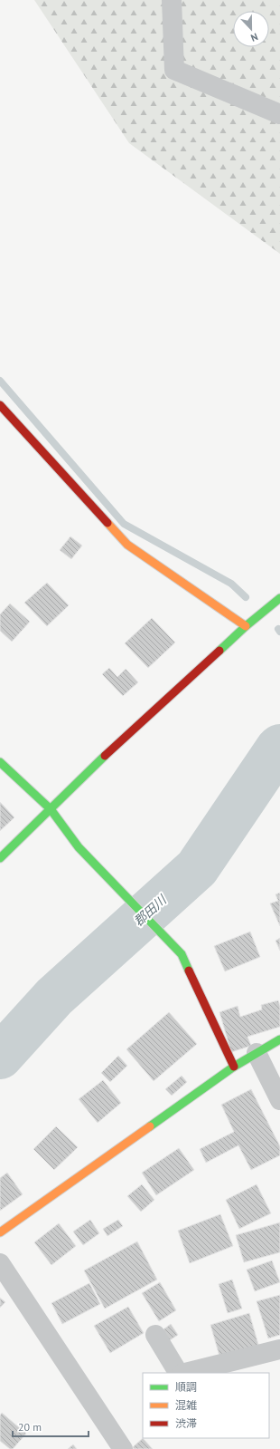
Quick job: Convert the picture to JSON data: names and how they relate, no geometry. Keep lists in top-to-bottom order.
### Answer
{
  "water": ["郡田川"],
  "legend": ["順調", "混雑", "渋滞"],
  "scale_bar": "20 m",
  "north": "bottom"
}
